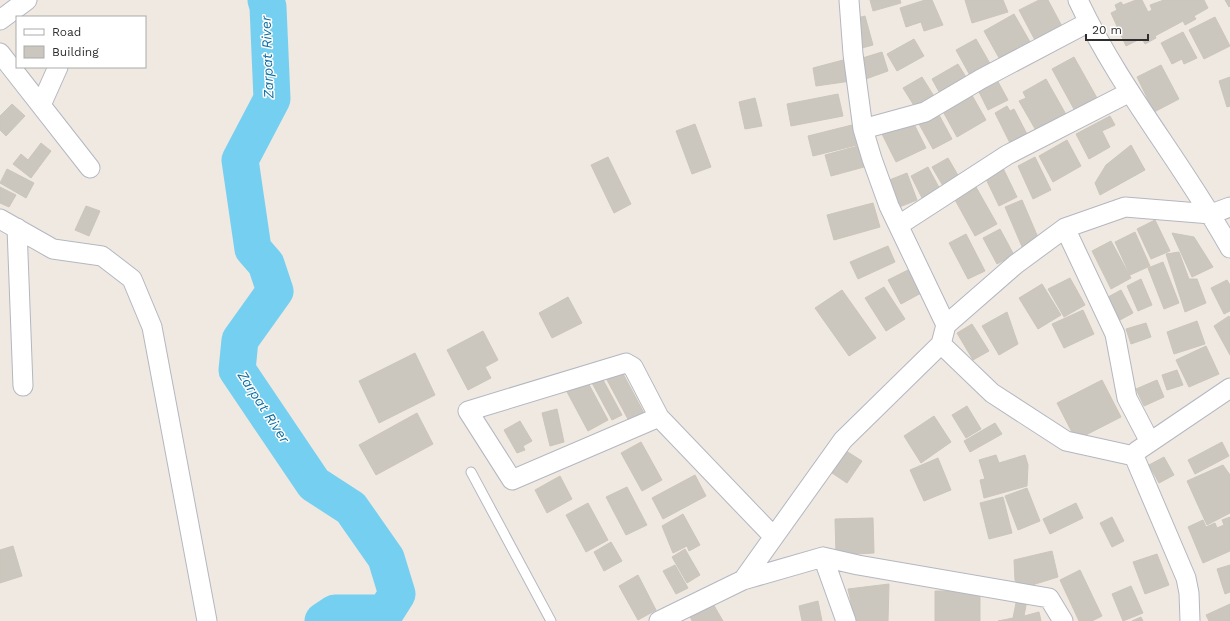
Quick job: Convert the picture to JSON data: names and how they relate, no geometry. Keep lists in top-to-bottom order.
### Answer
{
  "water": ["Zarpat River"],
  "legend": ["Road", "Building"],
  "scale_bar": "20 m"
}
